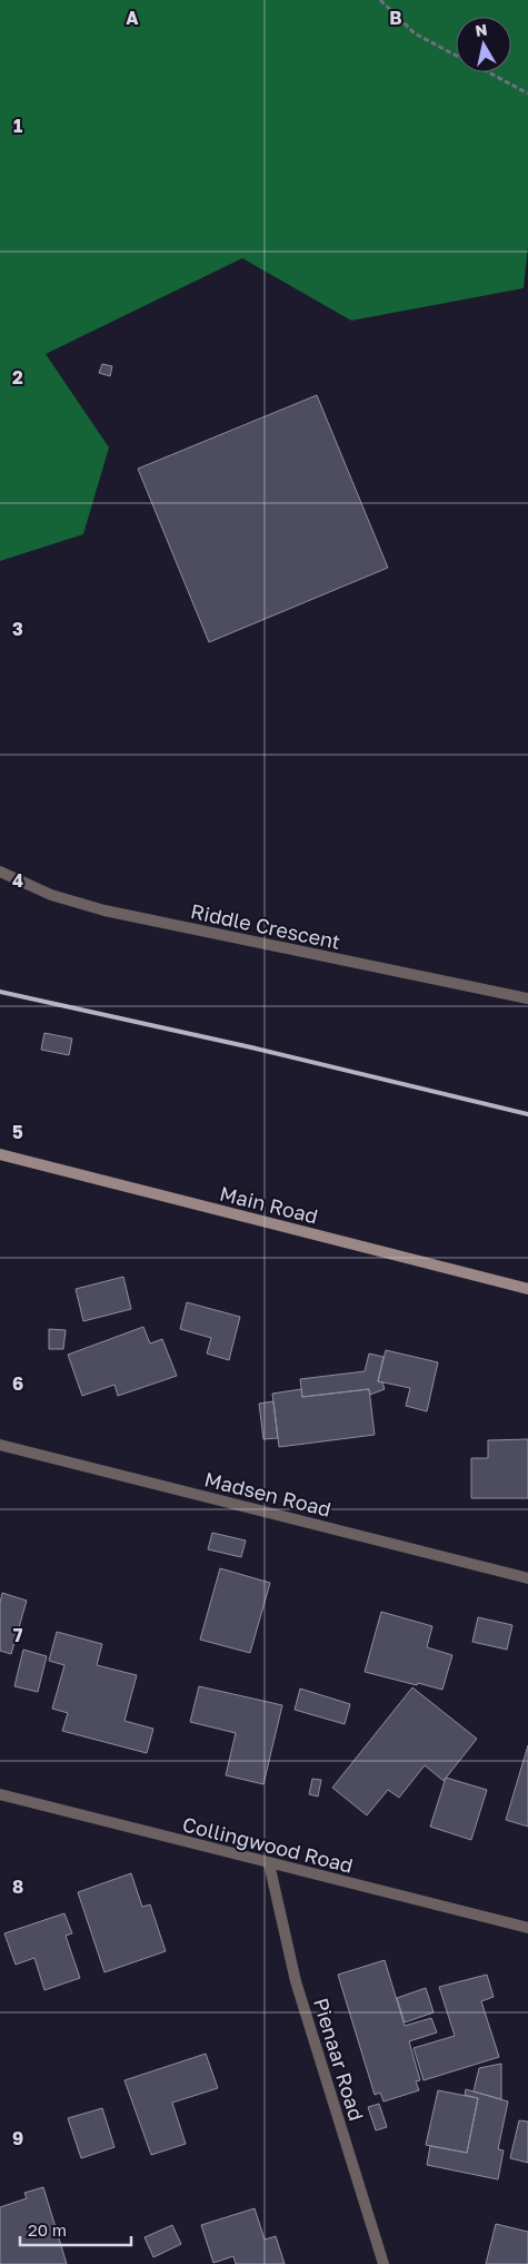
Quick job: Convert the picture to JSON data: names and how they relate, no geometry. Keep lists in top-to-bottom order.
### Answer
{
  "streets": {
    "main road": ["Main Road"],
    "street": [
      "Riddle Crescent",
      "Madsen Road",
      "Collingwood Road",
      "Pienaar Road"
    ]
  },
  "crossings": [
    ["Collingwood Road", "Pienaar Road"]
  ],
  "scale_bar": "20 m",
  "north": "top",
  "grid": {
    "columns": ["A", "B"],
    "rows": [
      "1",
      "2",
      "3",
      "4",
      "5",
      "6",
      "7",
      "8",
      "9"
    ]
  }
}
